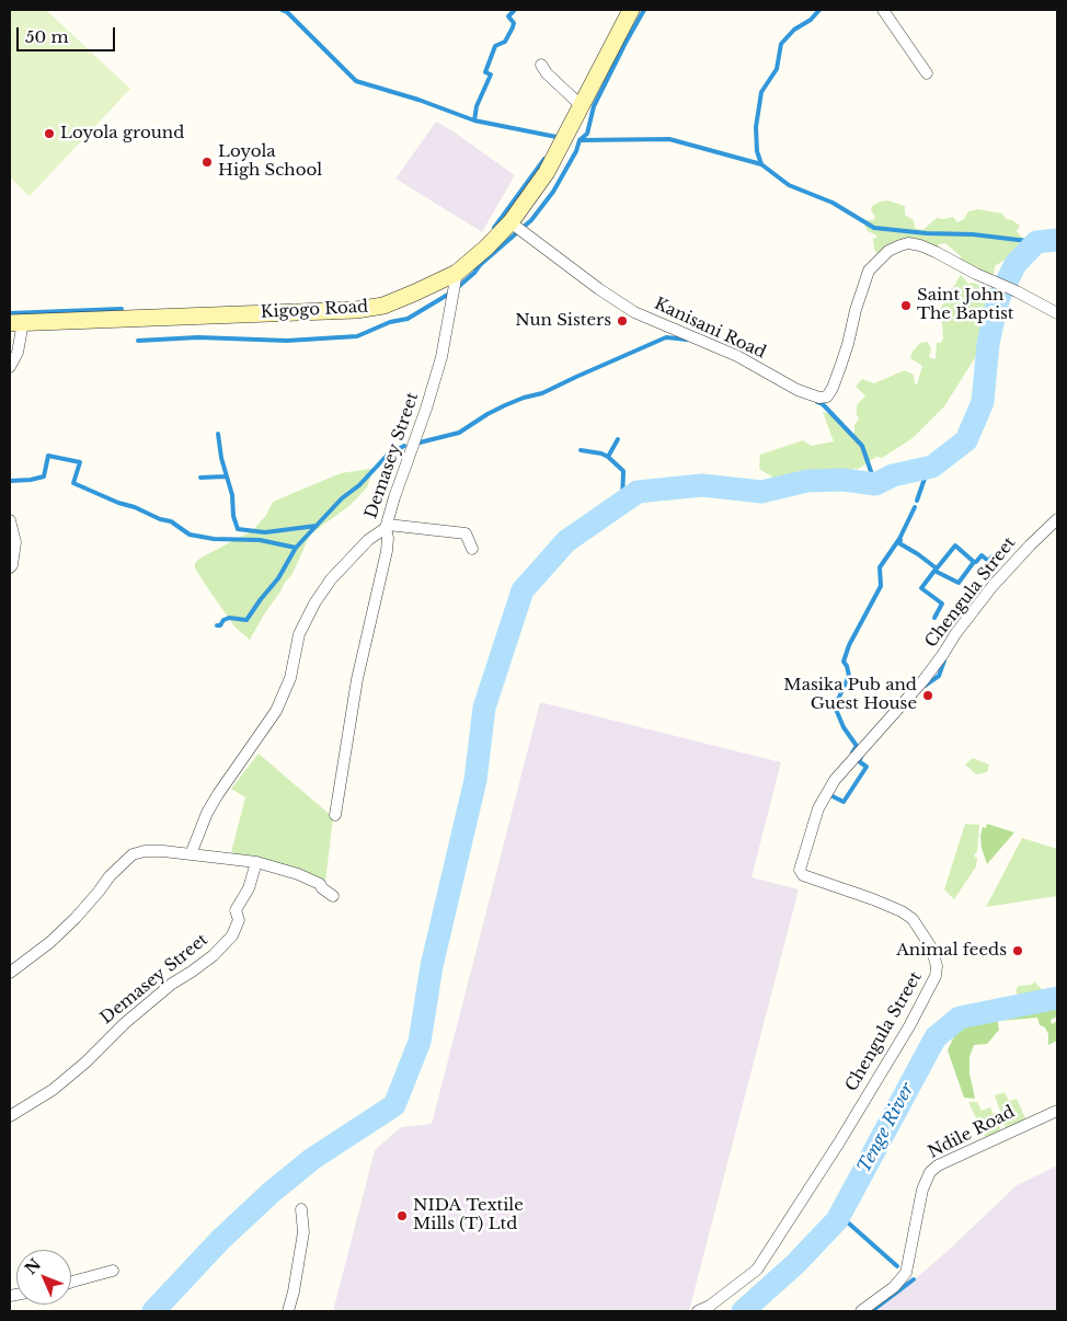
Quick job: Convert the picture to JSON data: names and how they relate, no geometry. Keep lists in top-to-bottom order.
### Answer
{
  "streets": {
    "main road": ["Kigogo Road"],
    "street": [
      "Kanisani Road",
      "Demasey Street",
      "Chengula Street",
      "Ndile Road"
    ]
  },
  "crossings": [
    ["Kigogo Road", "Kanisani Road"],
    ["Kigogo Road", "Demasey Street"]
  ],
  "water": ["Tenge River"],
  "places": [
    "Loyola ground",
    "Loyola High School",
    "Saint John The Baptist",
    "Nun Sisters",
    "Masika Pub and Guest House",
    "Animal feeds",
    "NIDA Textile Mills (T) Ltd"
  ],
  "scale_bar": "50 m",
  "north": "top left"
}
